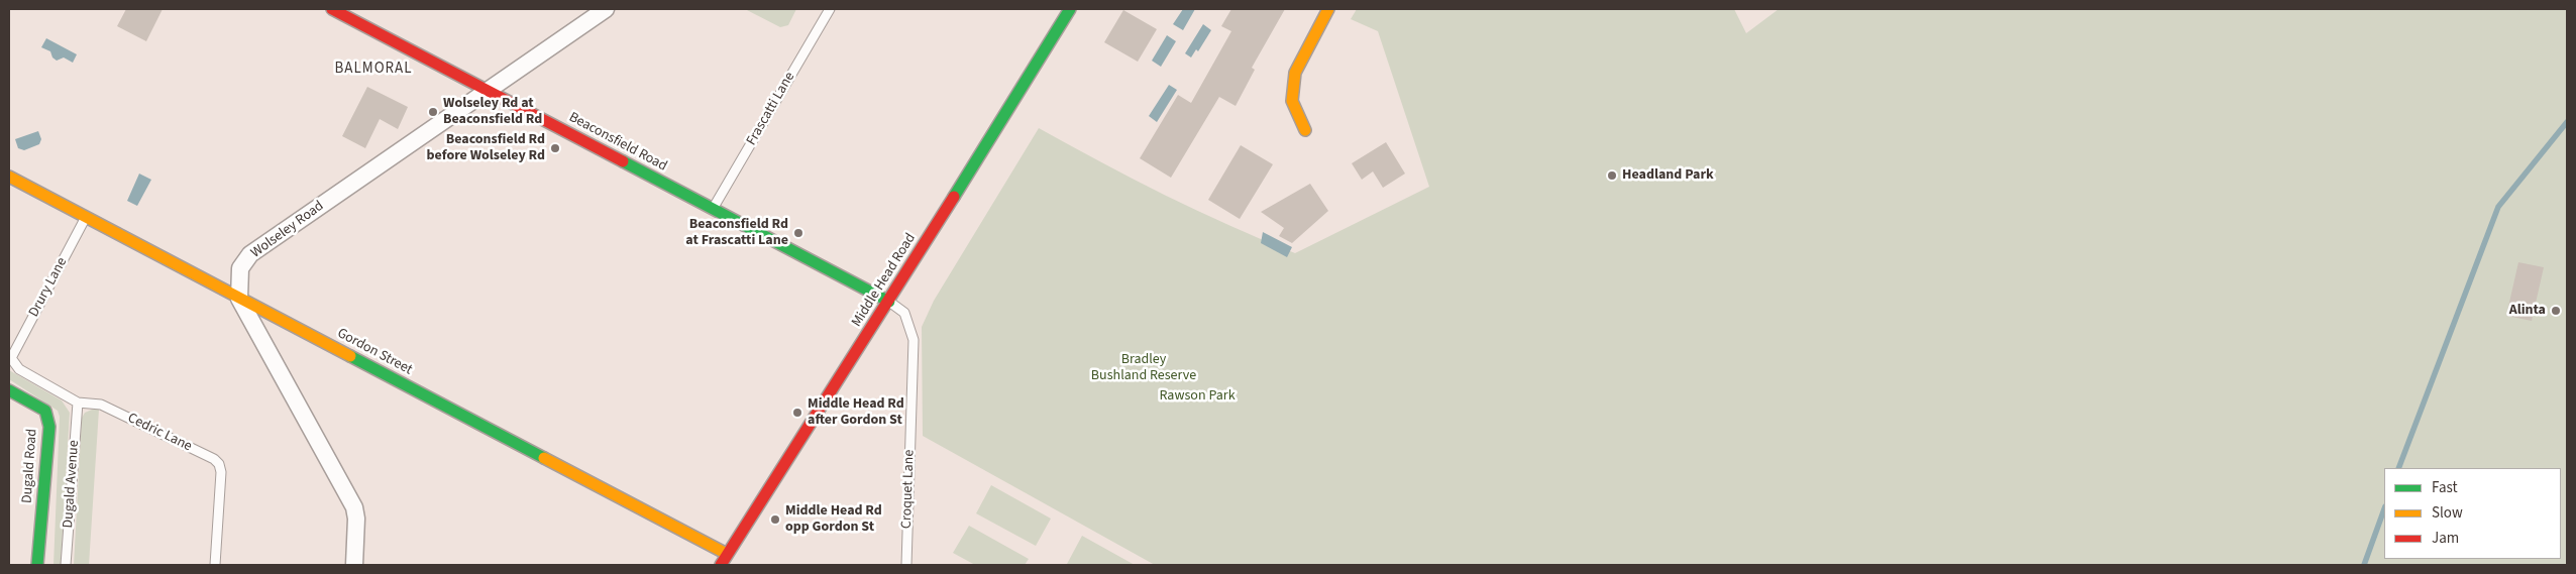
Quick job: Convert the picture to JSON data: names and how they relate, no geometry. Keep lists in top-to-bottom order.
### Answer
{
  "streets": {
    "street": [
      "Beaconsfield Road",
      "Wolseley Road",
      "Middle Head Road",
      "Gordon Street",
      "Dugald Road"
    ],
    "lane": [
      "Frascatti Lane",
      "Drury Lane",
      "Cedric Lane",
      "Dugald Avenue",
      "Croquet Lane"
    ]
  },
  "crossings": [
    ["Frascatti Lane", "Beaconsfield Road"],
    ["Beaconsfield Road", "Wolseley Road"],
    ["Beaconsfield Road", "Middle Head Road"],
    ["Beaconsfield Road", "Croquet Lane"],
    ["Wolseley Road", "Gordon Street"],
    ["Middle Head Road", "Gordon Street"],
    ["Middle Head Road", "Croquet Lane"],
    ["Drury Lane", "Gordon Street"],
    ["Drury Lane", "Cedric Lane"],
    ["Cedric Lane", "Dugald Avenue"]
  ],
  "districts": ["BALMORAL"],
  "parks": ["Bradley Bushland Reserve", "Rawson Park"],
  "places": [
    "Wolseley Rd at Beaconsfield Rd",
    "Beaconsfield Rd before Wolseley Rd",
    "Headland Park",
    "Beaconsfield Rd at Frascatti Lane",
    "Alinta",
    "Middle Head Rd after Gordon St",
    "Middle Head Rd opp Gordon St"
  ],
  "legend": ["Fast", "Slow", "Jam"]
}
